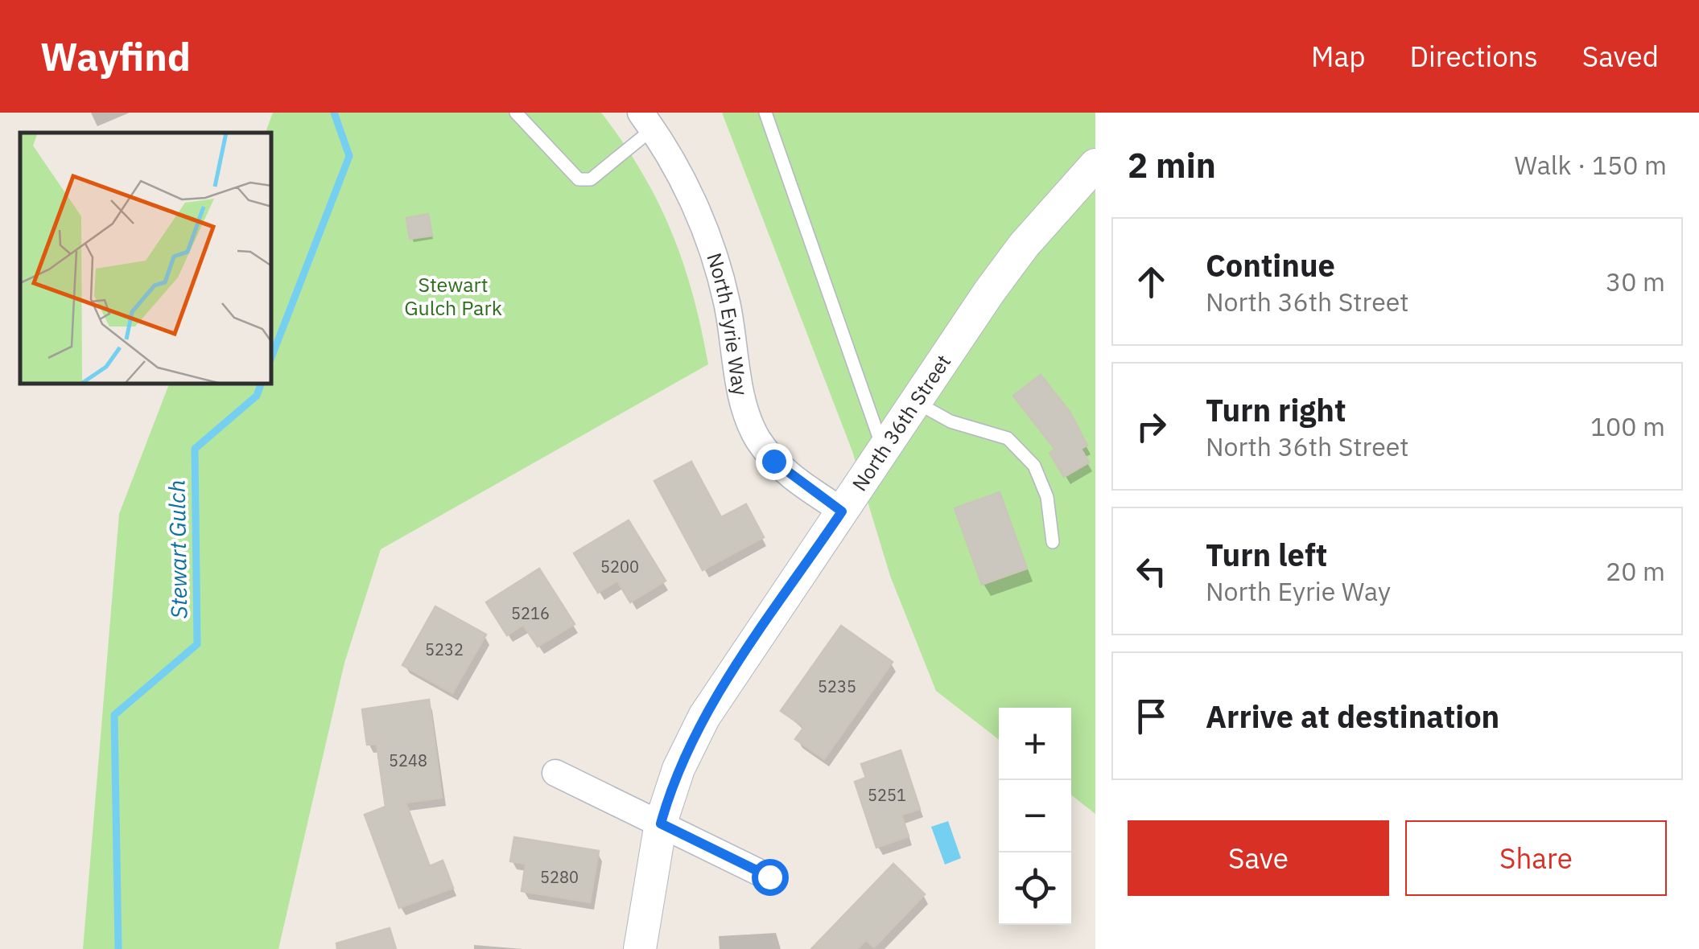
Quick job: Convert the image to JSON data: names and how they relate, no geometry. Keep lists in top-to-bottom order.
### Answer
{
  "streets": {
    "street": ["North Eyrie Way", "North 36th Street"]
  },
  "crossings": [
    ["North Eyrie Way", "North 36th Street"]
  ],
  "water": ["Stewart Gulch"],
  "parks": ["Stewart Gulch Park"],
  "house_numbers": [
    "5200",
    "5216",
    "5232",
    "5235",
    "5248",
    "5251",
    "5280"
  ],
  "page": {
    "header": "Wayfind",
    "nav": ["Map", "Directions", "Saved"],
    "heading": ["2 min", "Walk · 150 m"],
    "list": [
      ["Continue", "North 36th Street", "30 m"],
      ["Turn right", "North 36th Street", "100 m"],
      ["Turn left", "North Eyrie Way", "20 m"],
      "Arrive at destination"
    ],
    "map_buttons": ["+", "−"],
    "buttons": ["Save", "Share"]
  }
}
